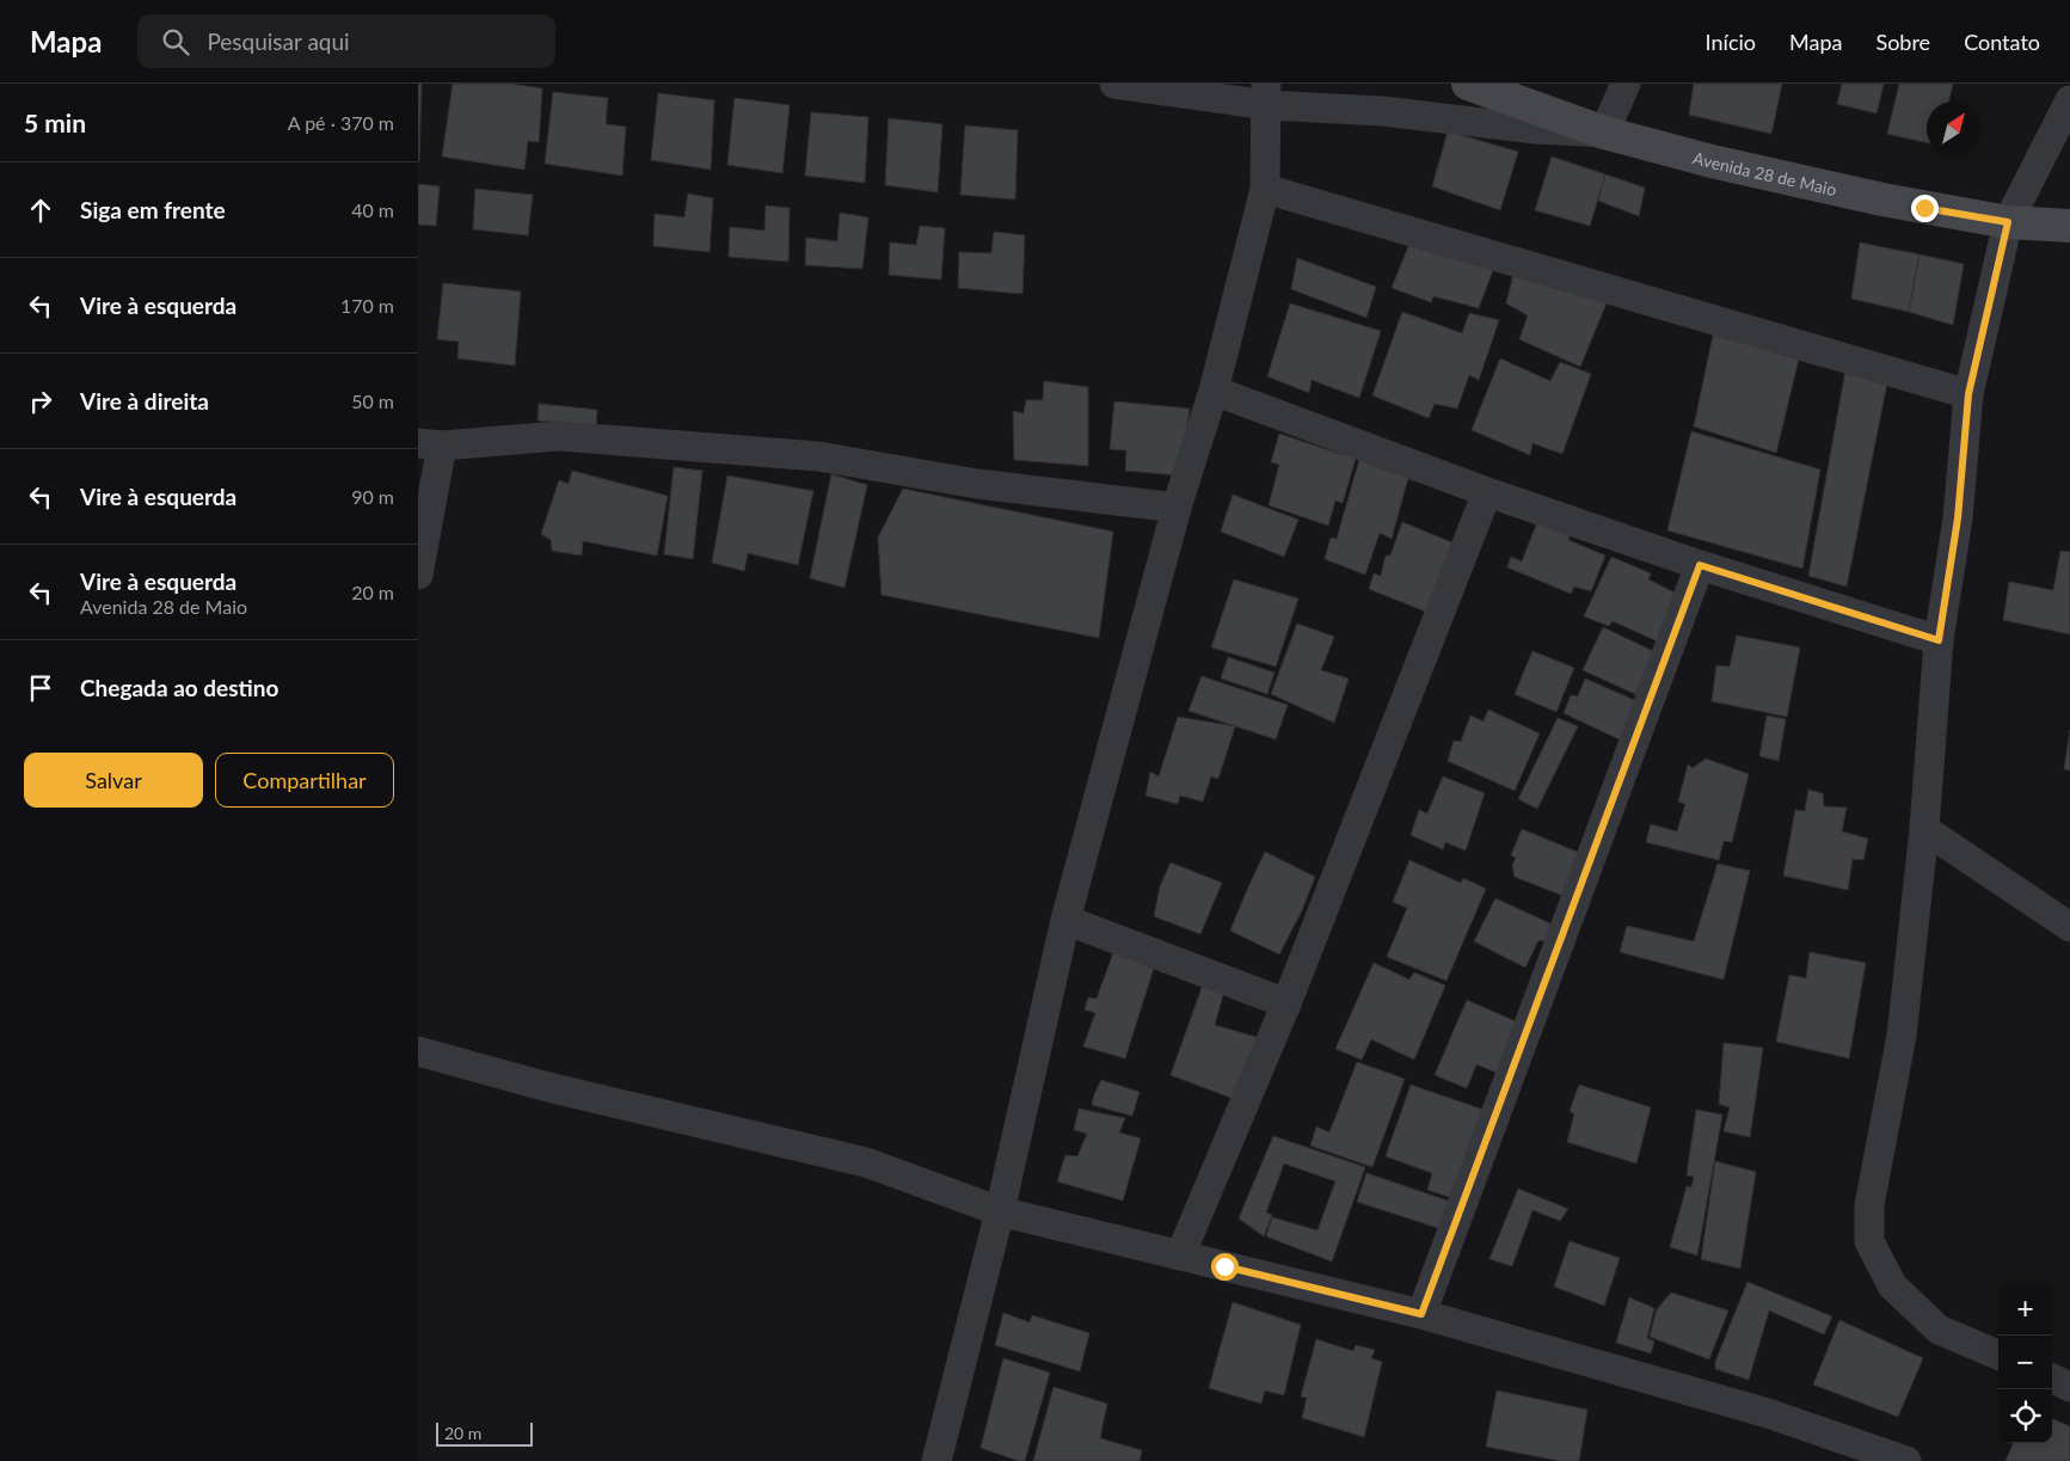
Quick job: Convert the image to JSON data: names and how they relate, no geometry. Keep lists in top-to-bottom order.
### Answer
{
  "streets": {
    "street": ["Avenida 28 de Maio"]
  },
  "scale_bar": "20 m",
  "north": "top right",
  "page": {
    "header": "Mapa",
    "search": "Pesquisar aqui",
    "nav": [
      "Início",
      "Mapa",
      "Sobre",
      "Contato"
    ],
    "heading": ["5 min", "A pé · 370 m"],
    "list": [
      ["Siga em frente", "40 m"],
      ["Vire à esquerda", "170 m"],
      ["Vire à direita", "50 m"],
      ["Vire à esquerda", "90 m"],
      ["Vire à esquerda", "Avenida 28 de Maio", "20 m"],
      "Chegada ao destino"
    ],
    "buttons": ["Salvar", "Compartilhar"],
    "map_buttons": ["+", "−"],
    "scale": "20 m"
  }
}
